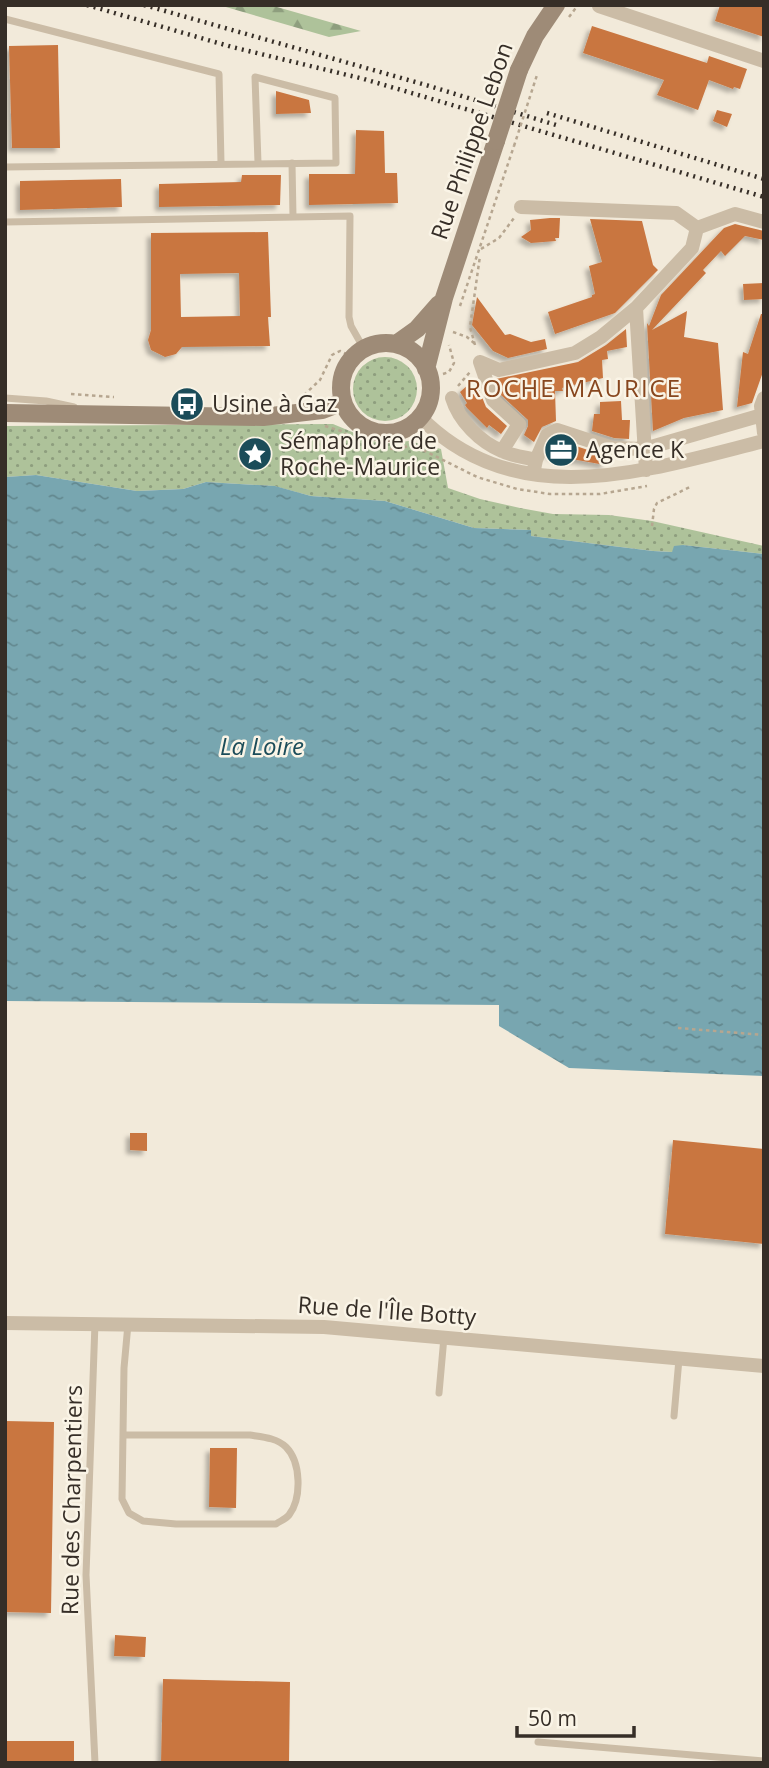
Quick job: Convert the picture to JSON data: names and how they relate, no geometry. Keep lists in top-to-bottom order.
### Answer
{
  "streets": {
    "main road": ["Rue Philippe Lebon"],
    "street": ["Rue de l'Île Botty"],
    "lane": ["Rue des Charpentiers"]
  },
  "crossings": [
    ["Rue de l'Île Botty", "Rue des Charpentiers"]
  ],
  "districts": ["ROCHE MAURICE"],
  "water": ["La Loire"],
  "places": {
    "bus stop": ["Usine à Gaz"],
    "office": ["Agence K"],
    "place": ["Sémaphore de Roche-Maurice"]
  },
  "scale_bar": "50 m"
}
